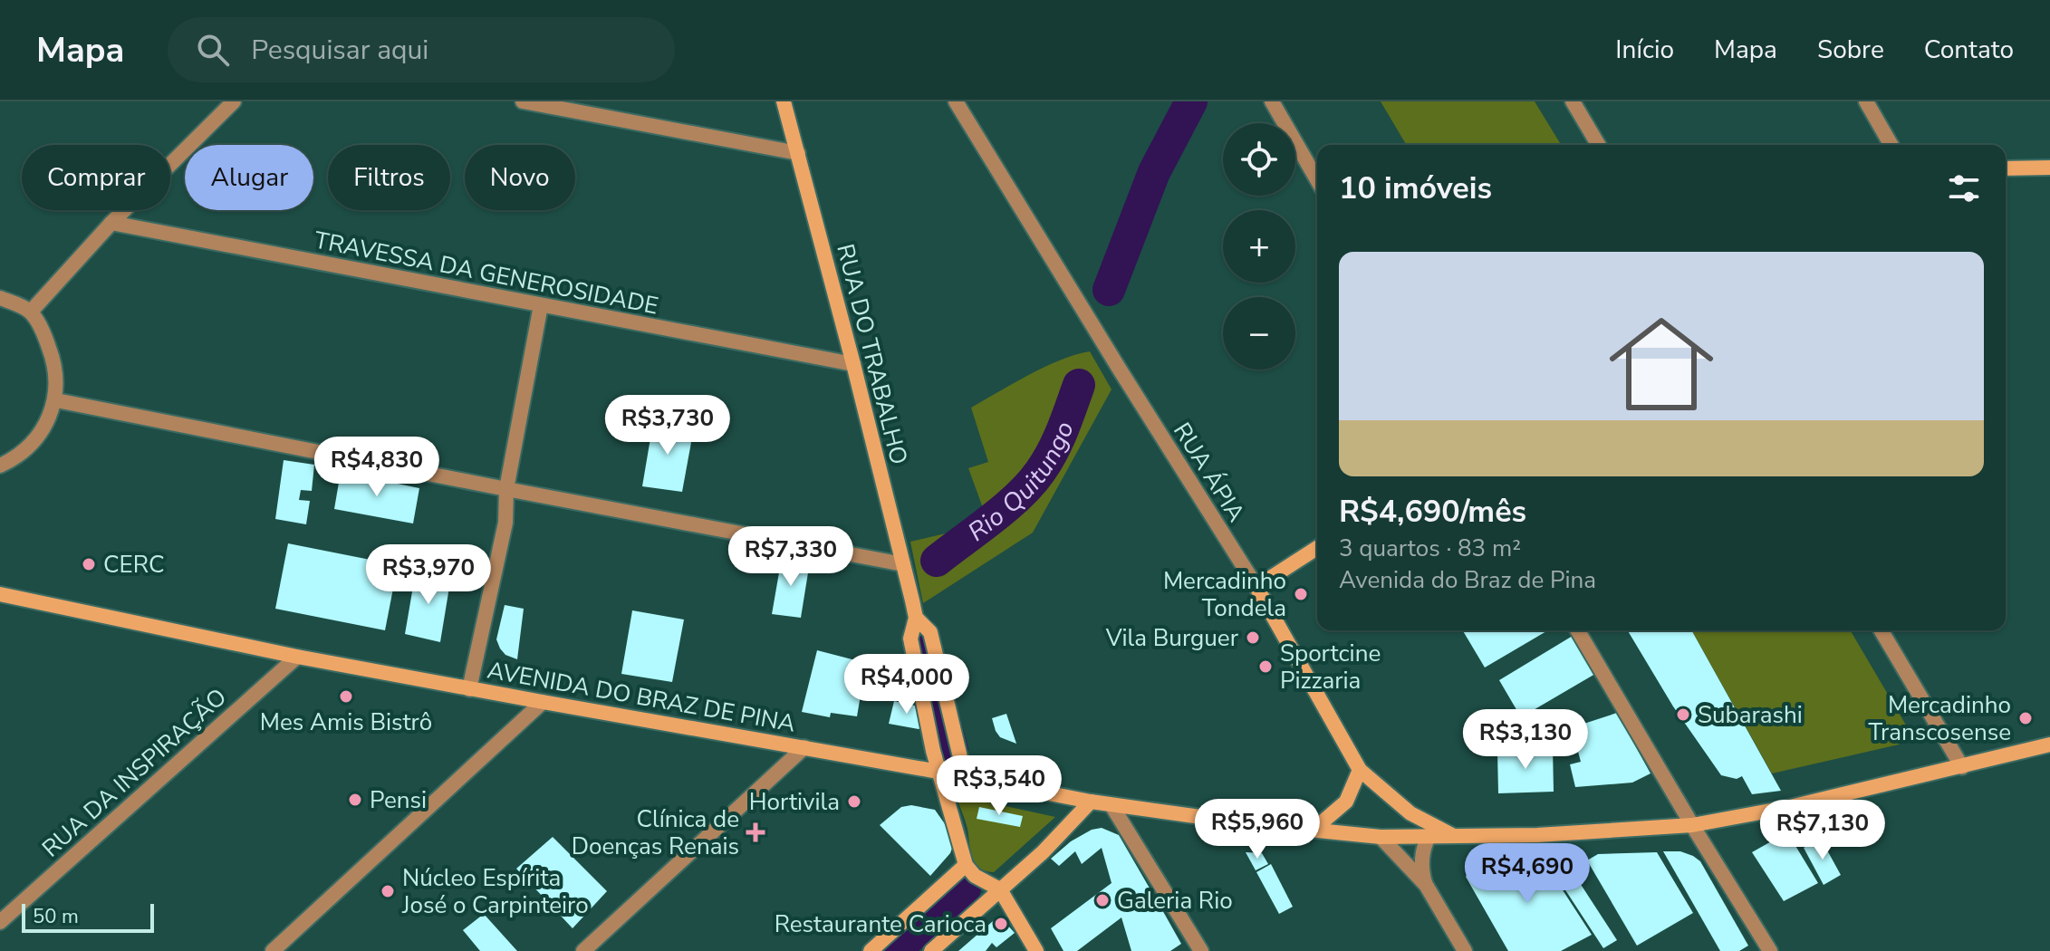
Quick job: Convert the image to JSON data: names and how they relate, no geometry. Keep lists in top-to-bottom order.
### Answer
{
  "streets": {
    "main road": ["RUA DO TRABALHO", "RUA ÁPIA", "AVENIDA DO BRAZ DE PINA"],
    "street": ["TRAVESSA DA GENEROSIDADE", "RUA DA INSPIRAÇÃO"]
  },
  "crossings": [
    ["TRAVESSA DA GENEROSIDADE", "RUA DO TRABALHO"],
    ["RUA DO TRABALHO", "AVENIDA DO BRAZ DE PINA"],
    ["RUA ÁPIA", "AVENIDA DO BRAZ DE PINA"],
    ["AVENIDA DO BRAZ DE PINA", "RUA DA INSPIRAÇÃO"]
  ],
  "water": ["Rio Quitungo"],
  "places": {
    "other": [
      "CERC",
      "Mercadinho Tondela",
      "Vila Burguer",
      "Sportcine Pizzaria",
      "Mes Amis Bistrô",
      "Subarashi",
      "Mercadinho Transcosense",
      "Pensi",
      "Hortivila",
      "Núcleo Espírita José o Carpinteiro",
      "Galeria Rio",
      "Restaurante Carioca"
    ],
    "health": ["Clínica de Doenças Renais"]
  },
  "scale_bar": "50 m",
  "page": {
    "header": "Mapa",
    "search": "Pesquisar aqui",
    "nav": [
      "Início",
      "Mapa",
      "Sobre",
      "Contato"
    ],
    "map_buttons": ["+", "−"],
    "chip": [
      "Comprar",
      "Alugar",
      "Filtros",
      "Novo"
    ],
    "heading": "10 imóveis",
    "list": [
      {
        "name": "R$4,690/mês",
        "note": "3 quartos · 83 m² · Avenida do Braz de Pina"
      }
    ],
    "price": [
      "R$3,730",
      "R$4,830",
      "R$7,330",
      "R$3,970",
      "R$4,000",
      "R$3,130",
      "R$3,540",
      "R$5,960",
      "R$7,130",
      "R$4,690"
    ],
    "scale": "50 m"
  }
}
